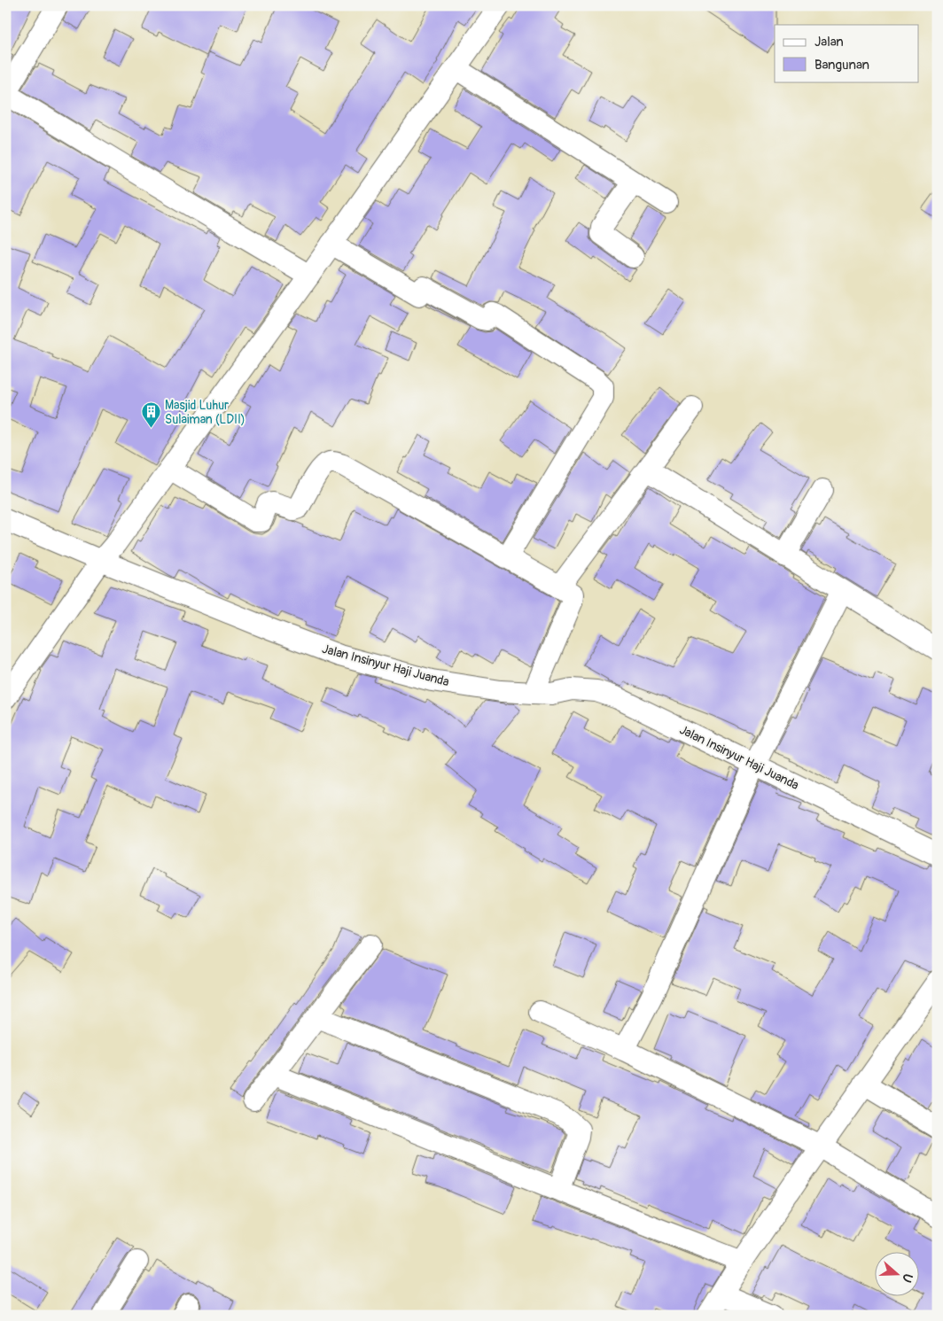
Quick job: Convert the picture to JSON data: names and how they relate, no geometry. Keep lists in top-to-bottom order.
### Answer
{
  "streets": {
    "street": ["Jalan Insinyur Haji Juanda"]
  },
  "places": {
    "building": ["Masjid Luhur Sulaiman (LDII)"]
  },
  "legend": ["Jalan", "Bangunan"],
  "north": "right"
}
